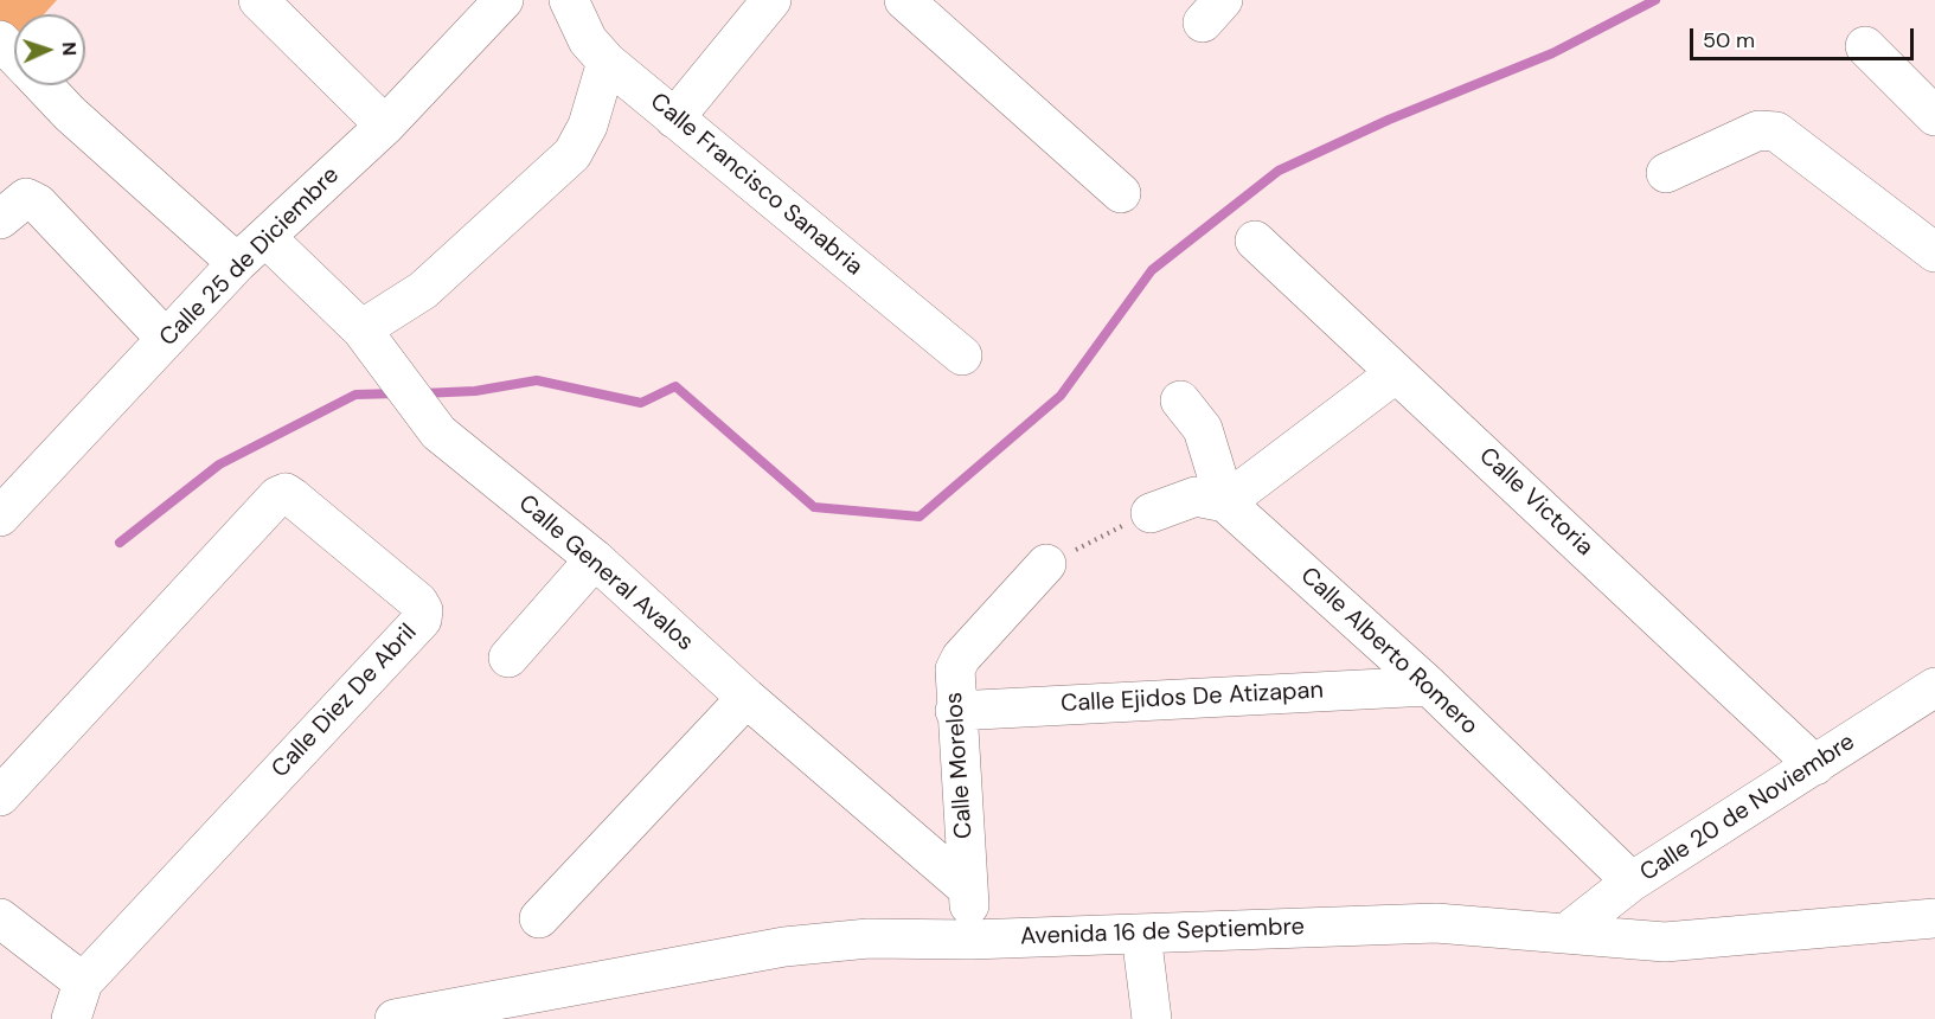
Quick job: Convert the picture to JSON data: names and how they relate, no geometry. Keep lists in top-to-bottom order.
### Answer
{
  "streets": {
    "street": [
      "Calle Francisco Sanabria",
      "Calle 25 de Diciembre",
      "Calle Victoria",
      "Calle General Avalos",
      "Calle Alberto Romero",
      "Calle Ejidos De Atizapan",
      "Calle Diez De Abril",
      "Calle Morelos",
      "Calle 20 de Noviembre",
      "Avenida 16 de Septiembre"
    ]
  },
  "crossings": [
    ["Calle 25 de Diciembre", "Calle General Avalos"],
    ["Calle Victoria", "Calle 20 de Noviembre"],
    ["Calle General Avalos", "Calle Morelos"],
    ["Calle Alberto Romero", "Calle Ejidos De Atizapan"],
    ["Calle Alberto Romero", "Calle 20 de Noviembre"],
    ["Calle Ejidos De Atizapan", "Calle Morelos"],
    ["Calle Morelos", "Avenida 16 de Septiembre"],
    ["Calle 20 de Noviembre", "Avenida 16 de Septiembre"]
  ],
  "scale_bar": "50 m",
  "north": "right"
}
